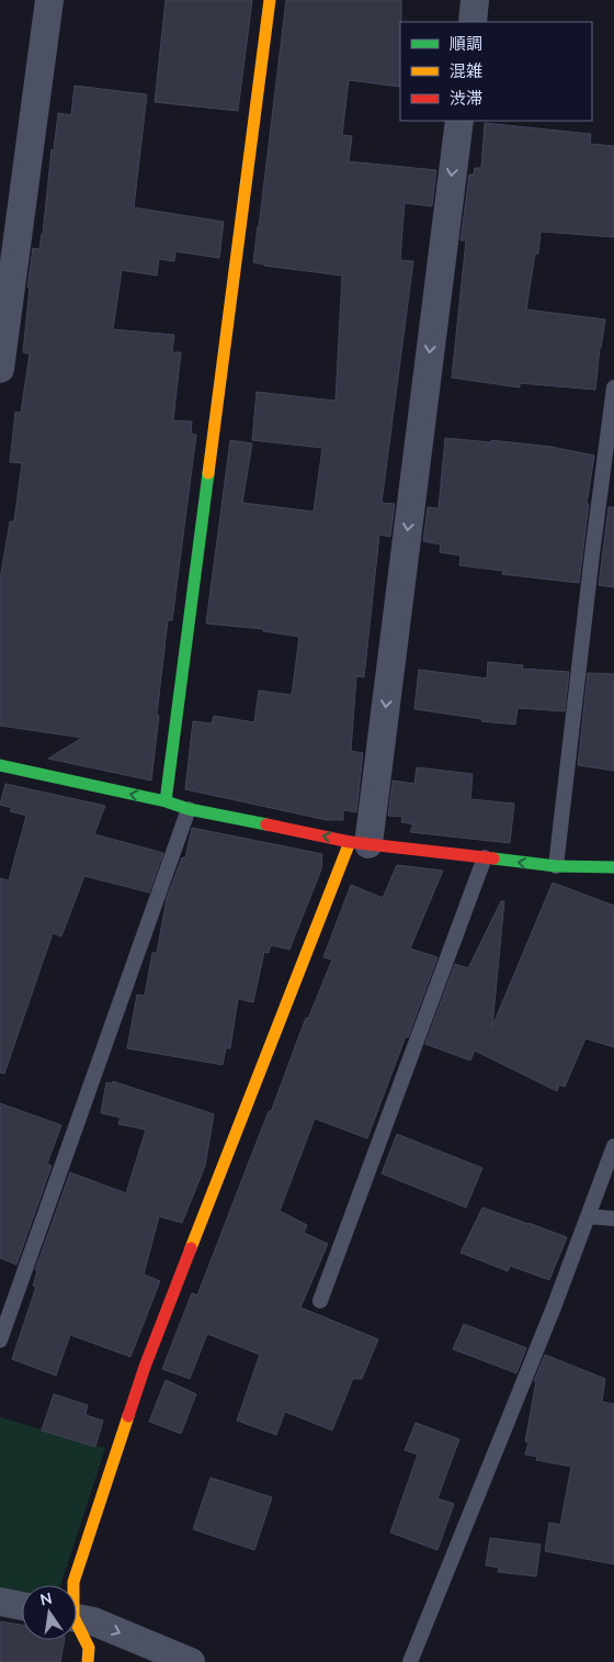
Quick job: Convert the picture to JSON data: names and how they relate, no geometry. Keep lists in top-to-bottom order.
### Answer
{
  "legend": ["順調", "混雑", "渋滞"],
  "north": "top"
}
